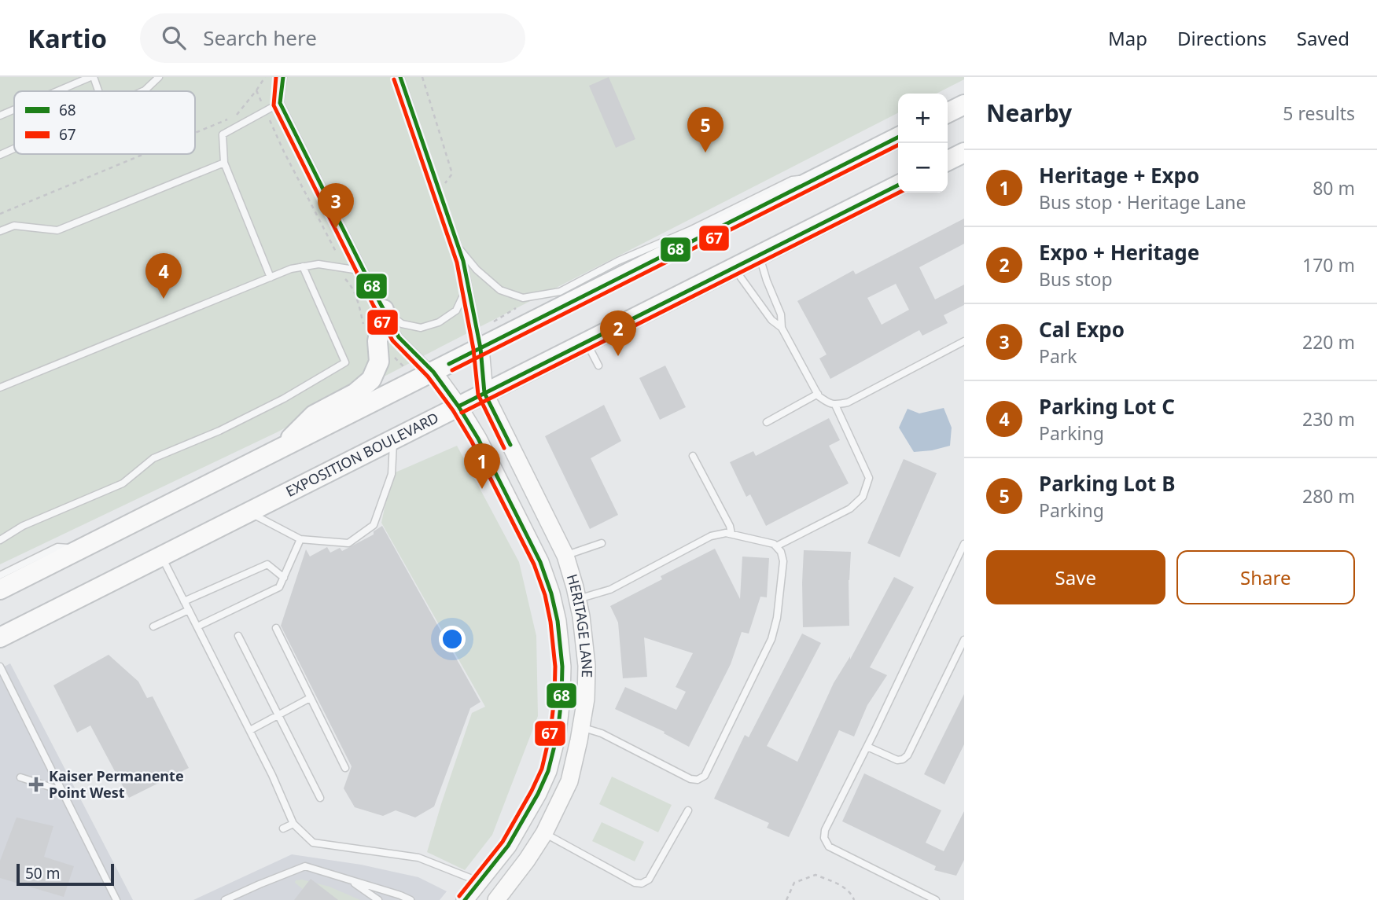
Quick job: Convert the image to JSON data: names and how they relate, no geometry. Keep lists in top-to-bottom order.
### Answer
{
  "streets": {
    "main road": ["EXPOSITION BOULEVARD", "HERITAGE LANE"]
  },
  "crossings": [
    ["EXPOSITION BOULEVARD", "HERITAGE LANE"]
  ],
  "places": {
    "health": ["Kaiser Permanente Point West"]
  },
  "lines": ["transit line 68", "transit line 67"],
  "legend": ["68", "67"],
  "scale_bar": "50 m",
  "page": {
    "header": "Kartio",
    "search": "Search here",
    "nav": ["Map", "Directions", "Saved"],
    "heading": ["Nearby", "5 results"],
    "map_buttons": ["+", "−"],
    "pins": [
      "5",
      "3",
      "4",
      "2",
      "1"
    ],
    "list": [
      {
        "mark": "1",
        "name": "Heritage + Expo",
        "note": "Bus stop · Heritage Lane",
        "value": "80 m"
      },
      {
        "mark": "2",
        "name": "Expo + Heritage",
        "note": "Bus stop",
        "value": "170 m"
      },
      {
        "mark": "3",
        "name": "Cal Expo",
        "note": "Park",
        "value": "220 m"
      },
      {
        "mark": "4",
        "name": "Parking Lot C",
        "note": "Parking",
        "value": "230 m"
      },
      {
        "mark": "5",
        "name": "Parking Lot B",
        "note": "Parking",
        "value": "280 m"
      }
    ],
    "buttons": ["Save", "Share"],
    "scale": "50 m"
  }
}
